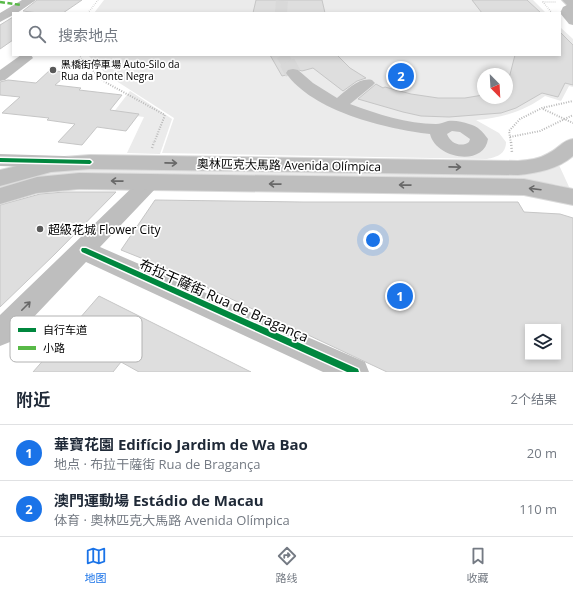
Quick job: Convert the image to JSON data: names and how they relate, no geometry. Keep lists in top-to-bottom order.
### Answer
{
  "streets": {
    "main road": ["奧林匹克大馬路 Avenida Olímpica"],
    "street": ["布拉干薩街 Rua de Bragança"]
  },
  "places": ["黑橋街停車場 Auto-Silo da Rua da Ponte Negra", "超級花城 Flower City"],
  "legend": ["自行车道", "小路"],
  "north": "bottom right",
  "page": {
    "search": "搜索地点",
    "pins": ["2", "1"],
    "heading": ["附近", "2个结果"],
    "list": [
      {
        "mark": "1",
        "name": "華寶花園 Edifício Jardim de Wa Bao",
        "note": "地点 · 布拉干薩街 Rua de Bragança",
        "value": "20 m"
      },
      {
        "mark": "2",
        "name": "澳門運動場 Estádio de Macau",
        "note": "体育 · 奧林匹克大馬路 Avenida Olímpica",
        "value": "110 m"
      }
    ],
    "nav": ["地图", "路线", "收藏"]
  }
}
